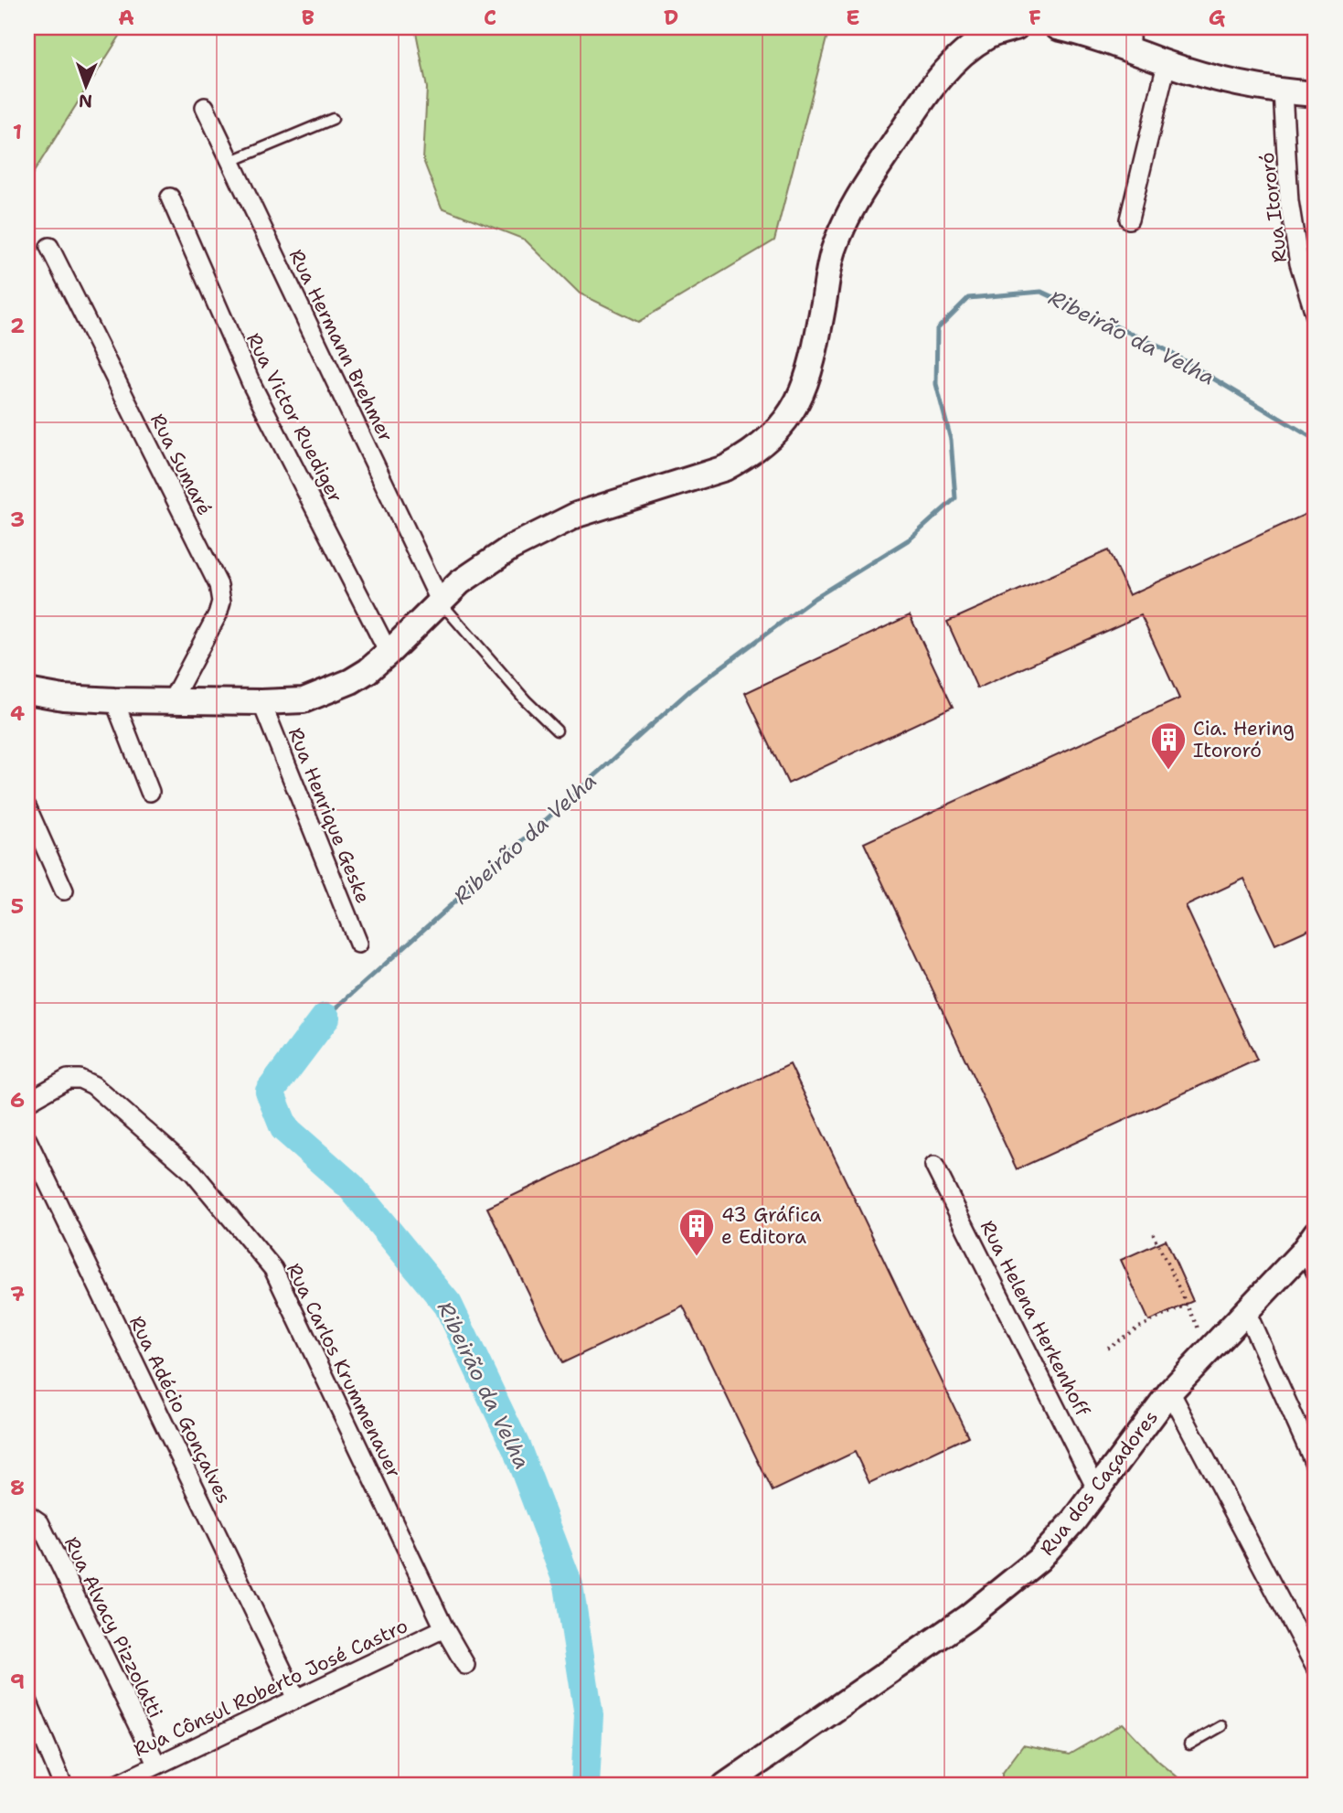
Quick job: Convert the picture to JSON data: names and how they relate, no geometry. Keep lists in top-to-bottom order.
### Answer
{
  "streets": {
    "main road": ["Rua dos Caçadores"],
    "street": [
      "Rua Itororó",
      "Rua Hermann Brehmer",
      "Rua Victor Ruediger",
      "Rua Sumaré",
      "Rua Henrique Geske",
      "Rua Helena Herkenhoff",
      "Rua Carlos Krummenauer",
      "Rua Adécio Gonçalves",
      "Rua Alvacy Pizzolatti",
      "Rua Cônsul Roberto José Castro"
    ]
  },
  "crossings": [
    ["Rua Helena Herkenhoff", "Rua dos Caçadores"],
    ["Rua Carlos Krummenauer", "Rua Cônsul Roberto José Castro"],
    ["Rua Adécio Gonçalves", "Rua Cônsul Roberto José Castro"],
    ["Rua Alvacy Pizzolatti", "Rua Cônsul Roberto José Castro"]
  ],
  "water": ["Ribeirão da Velha"],
  "places": {
    "building": ["Cia. Hering Itororó", "43 Gráfica e Editora"]
  },
  "north": "bottom",
  "grid": {
    "columns": [
      "A",
      "B",
      "C",
      "D",
      "E",
      "F",
      "G"
    ],
    "rows": [
      "1",
      "2",
      "3",
      "4",
      "5",
      "6",
      "7",
      "8",
      "9"
    ]
  }
}
